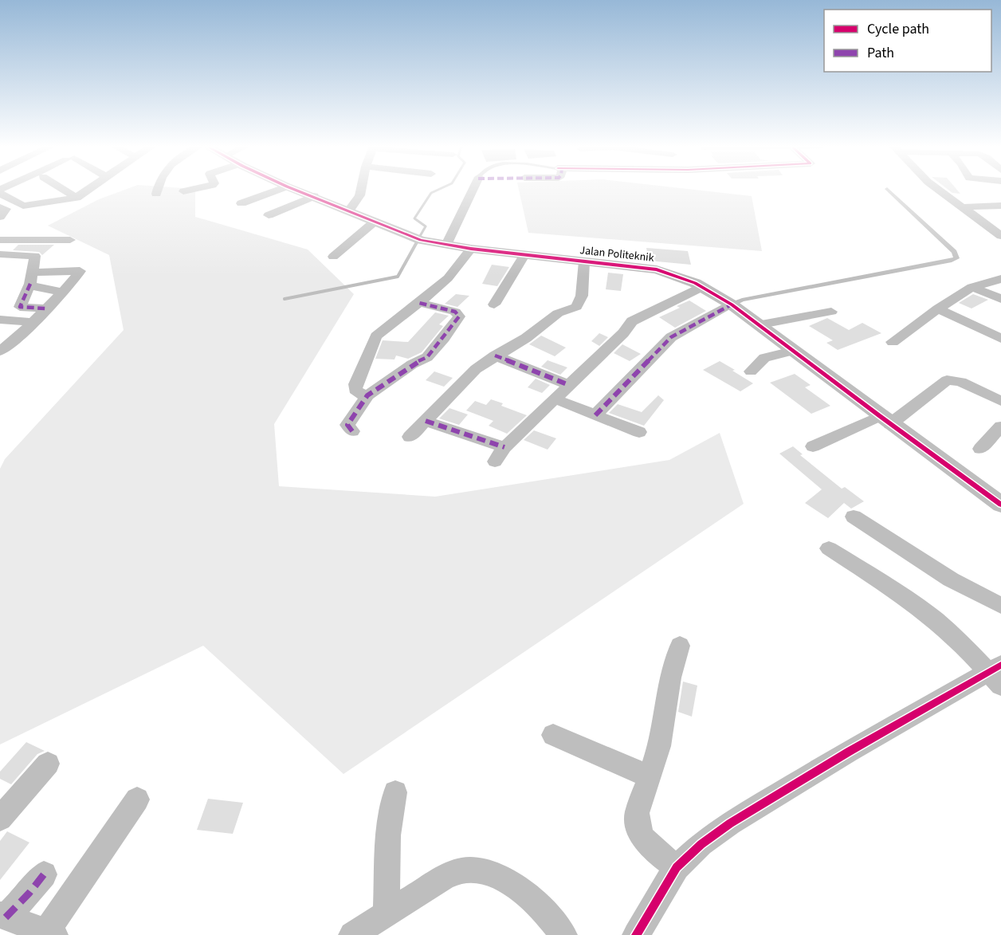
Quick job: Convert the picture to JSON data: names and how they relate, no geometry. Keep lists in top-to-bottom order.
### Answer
{
  "streets": {
    "street": ["Jalan Politeknik"]
  },
  "legend": ["Cycle path", "Path"]
}
